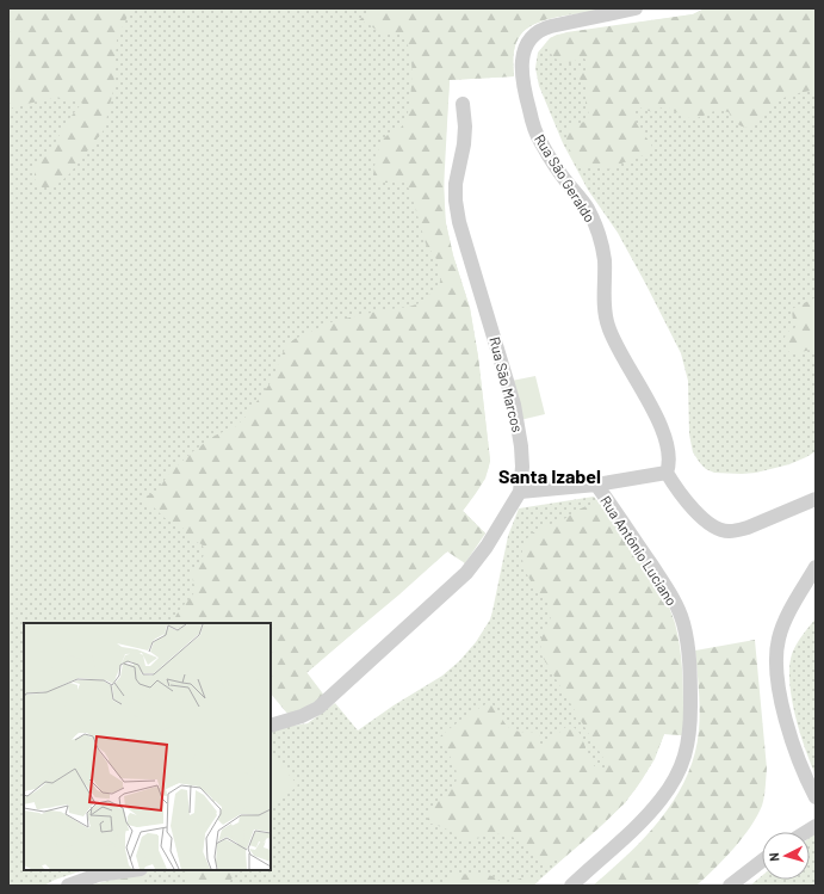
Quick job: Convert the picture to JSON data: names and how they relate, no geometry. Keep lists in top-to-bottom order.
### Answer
{
  "streets": {
    "street": ["Rua São Geraldo", "Rua São Marcos", "Rua Antônio Luciano"]
  },
  "districts": ["Santa Izabel"],
  "north": "left"
}
